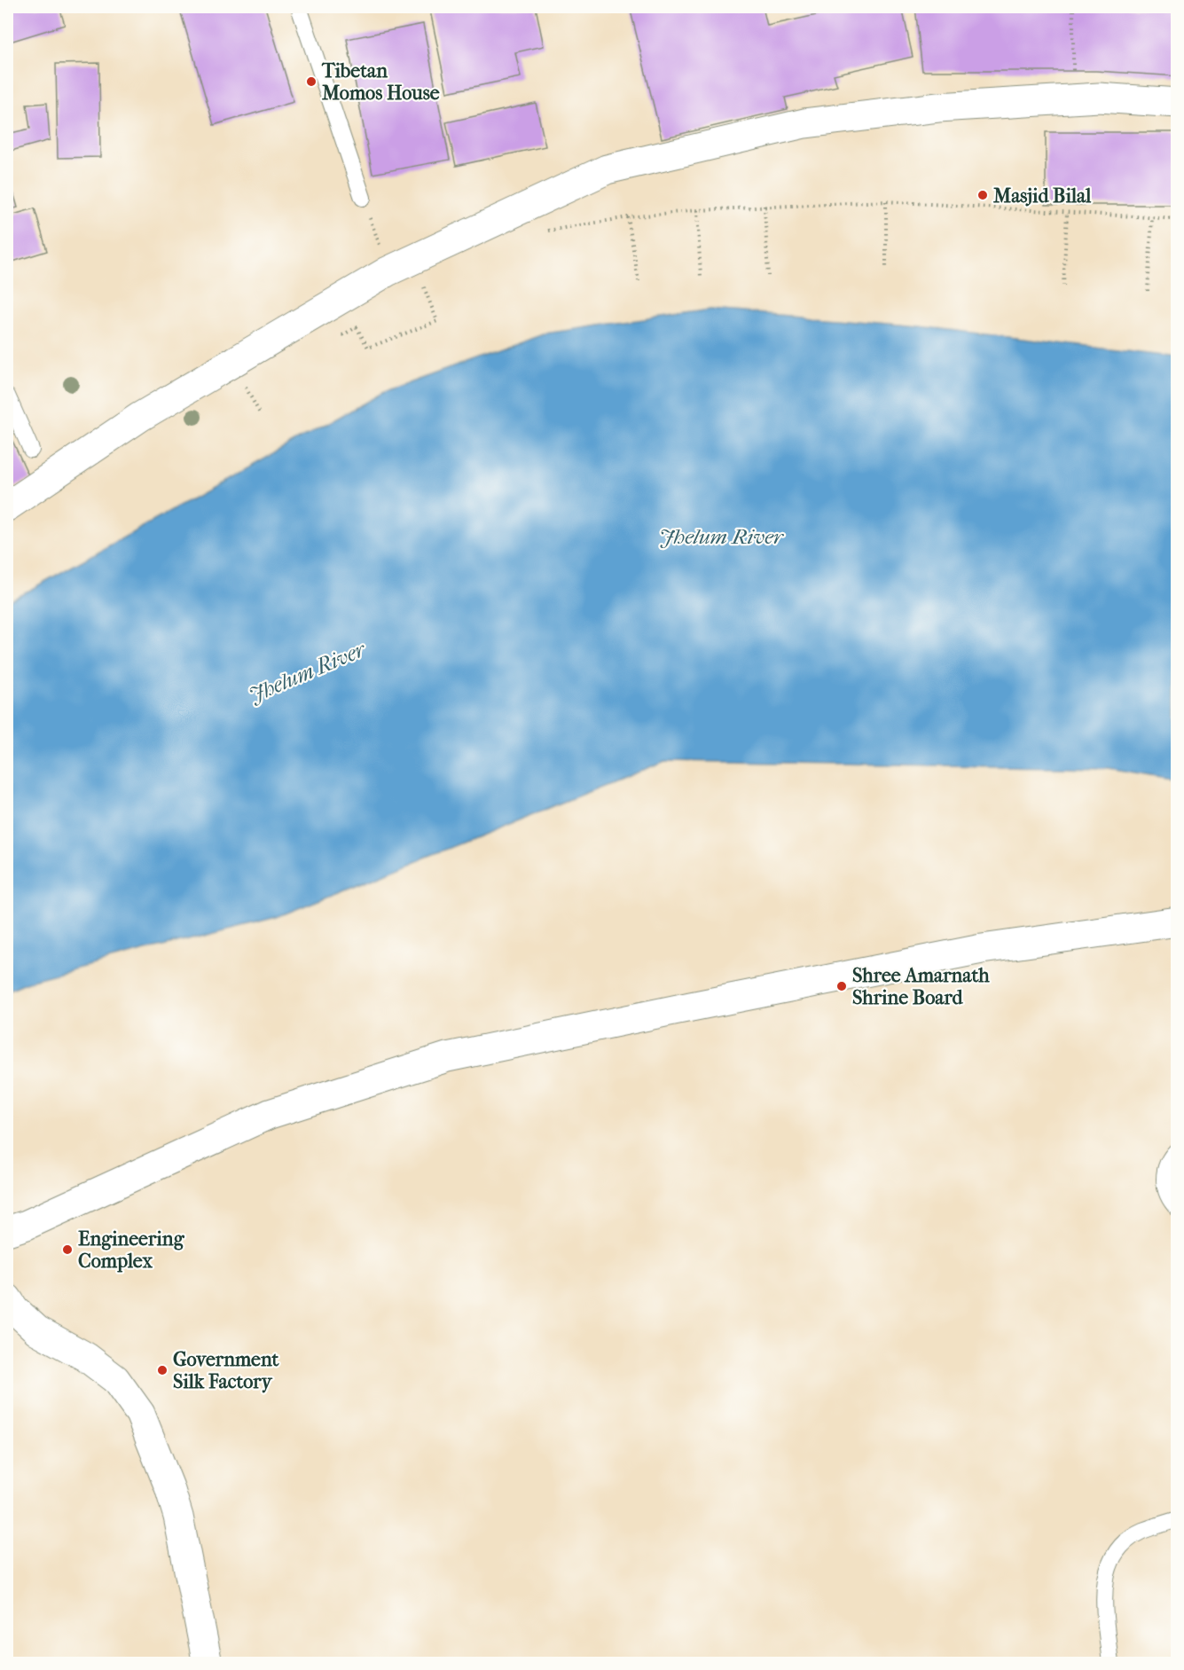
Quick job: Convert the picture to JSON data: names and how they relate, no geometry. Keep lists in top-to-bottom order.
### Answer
{
  "water": ["Jhelum River"],
  "places": [
    "Tibetan Momos House",
    "Masjid Bilal",
    "Shree Amarnath Shrine Board",
    "Engineering Complex",
    "Government Silk Factory"
  ]
}
